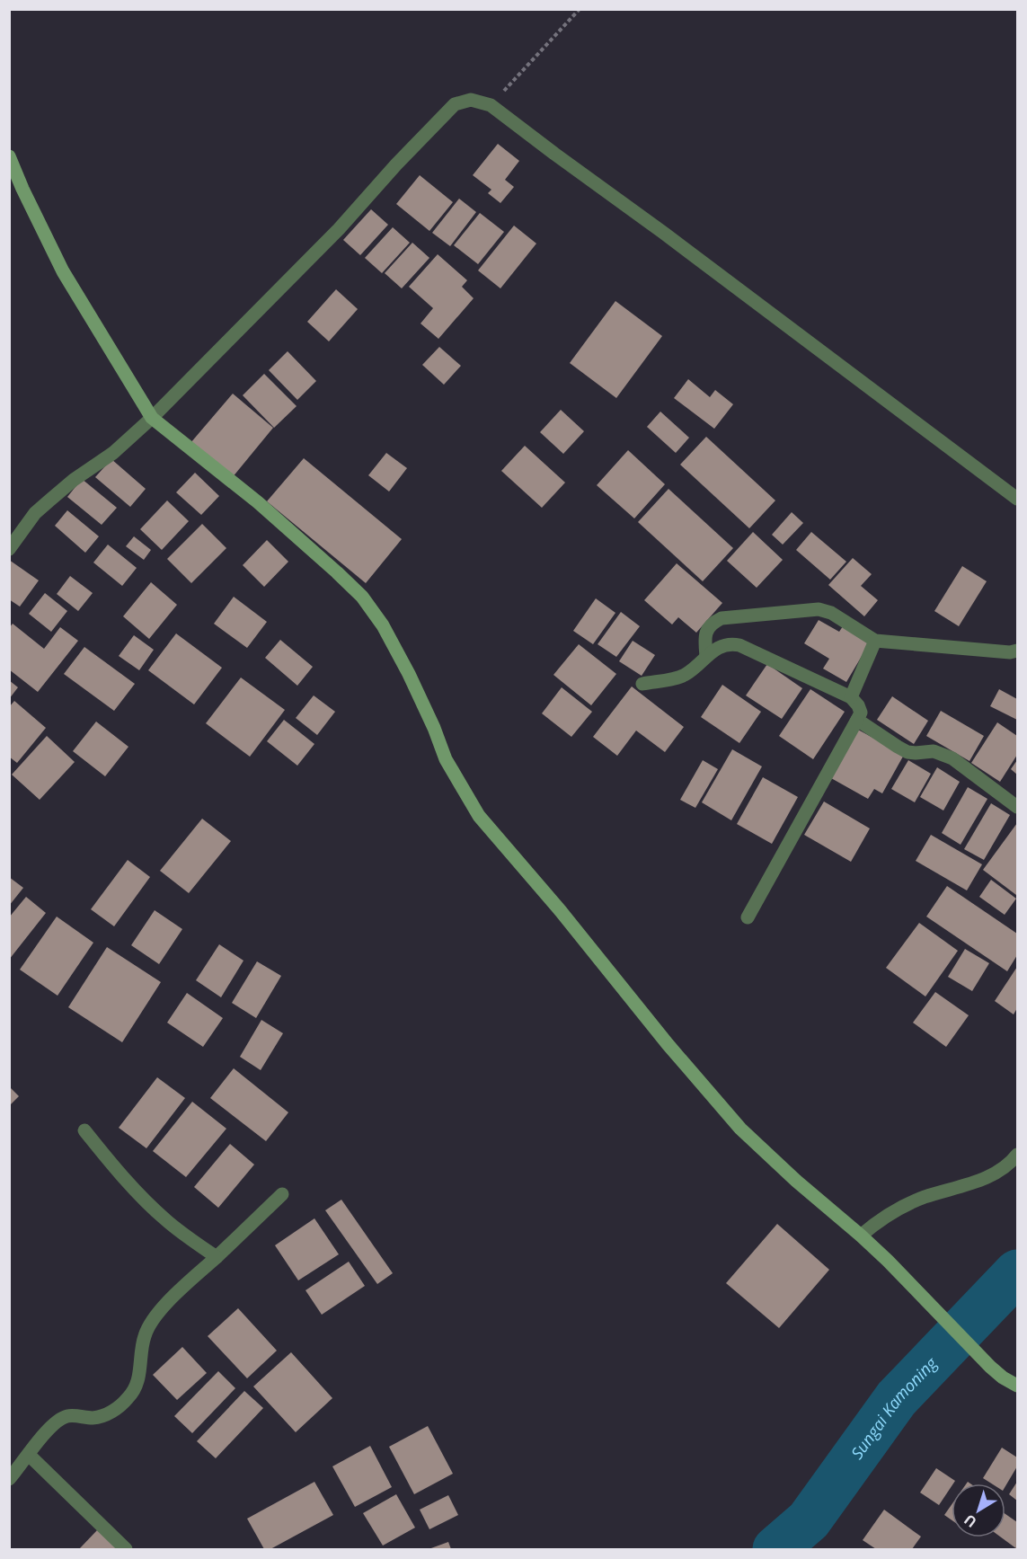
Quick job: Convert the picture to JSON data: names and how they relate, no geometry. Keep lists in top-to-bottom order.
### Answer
{
  "water": ["Sungai Kamoning"],
  "north": "bottom left"
}
